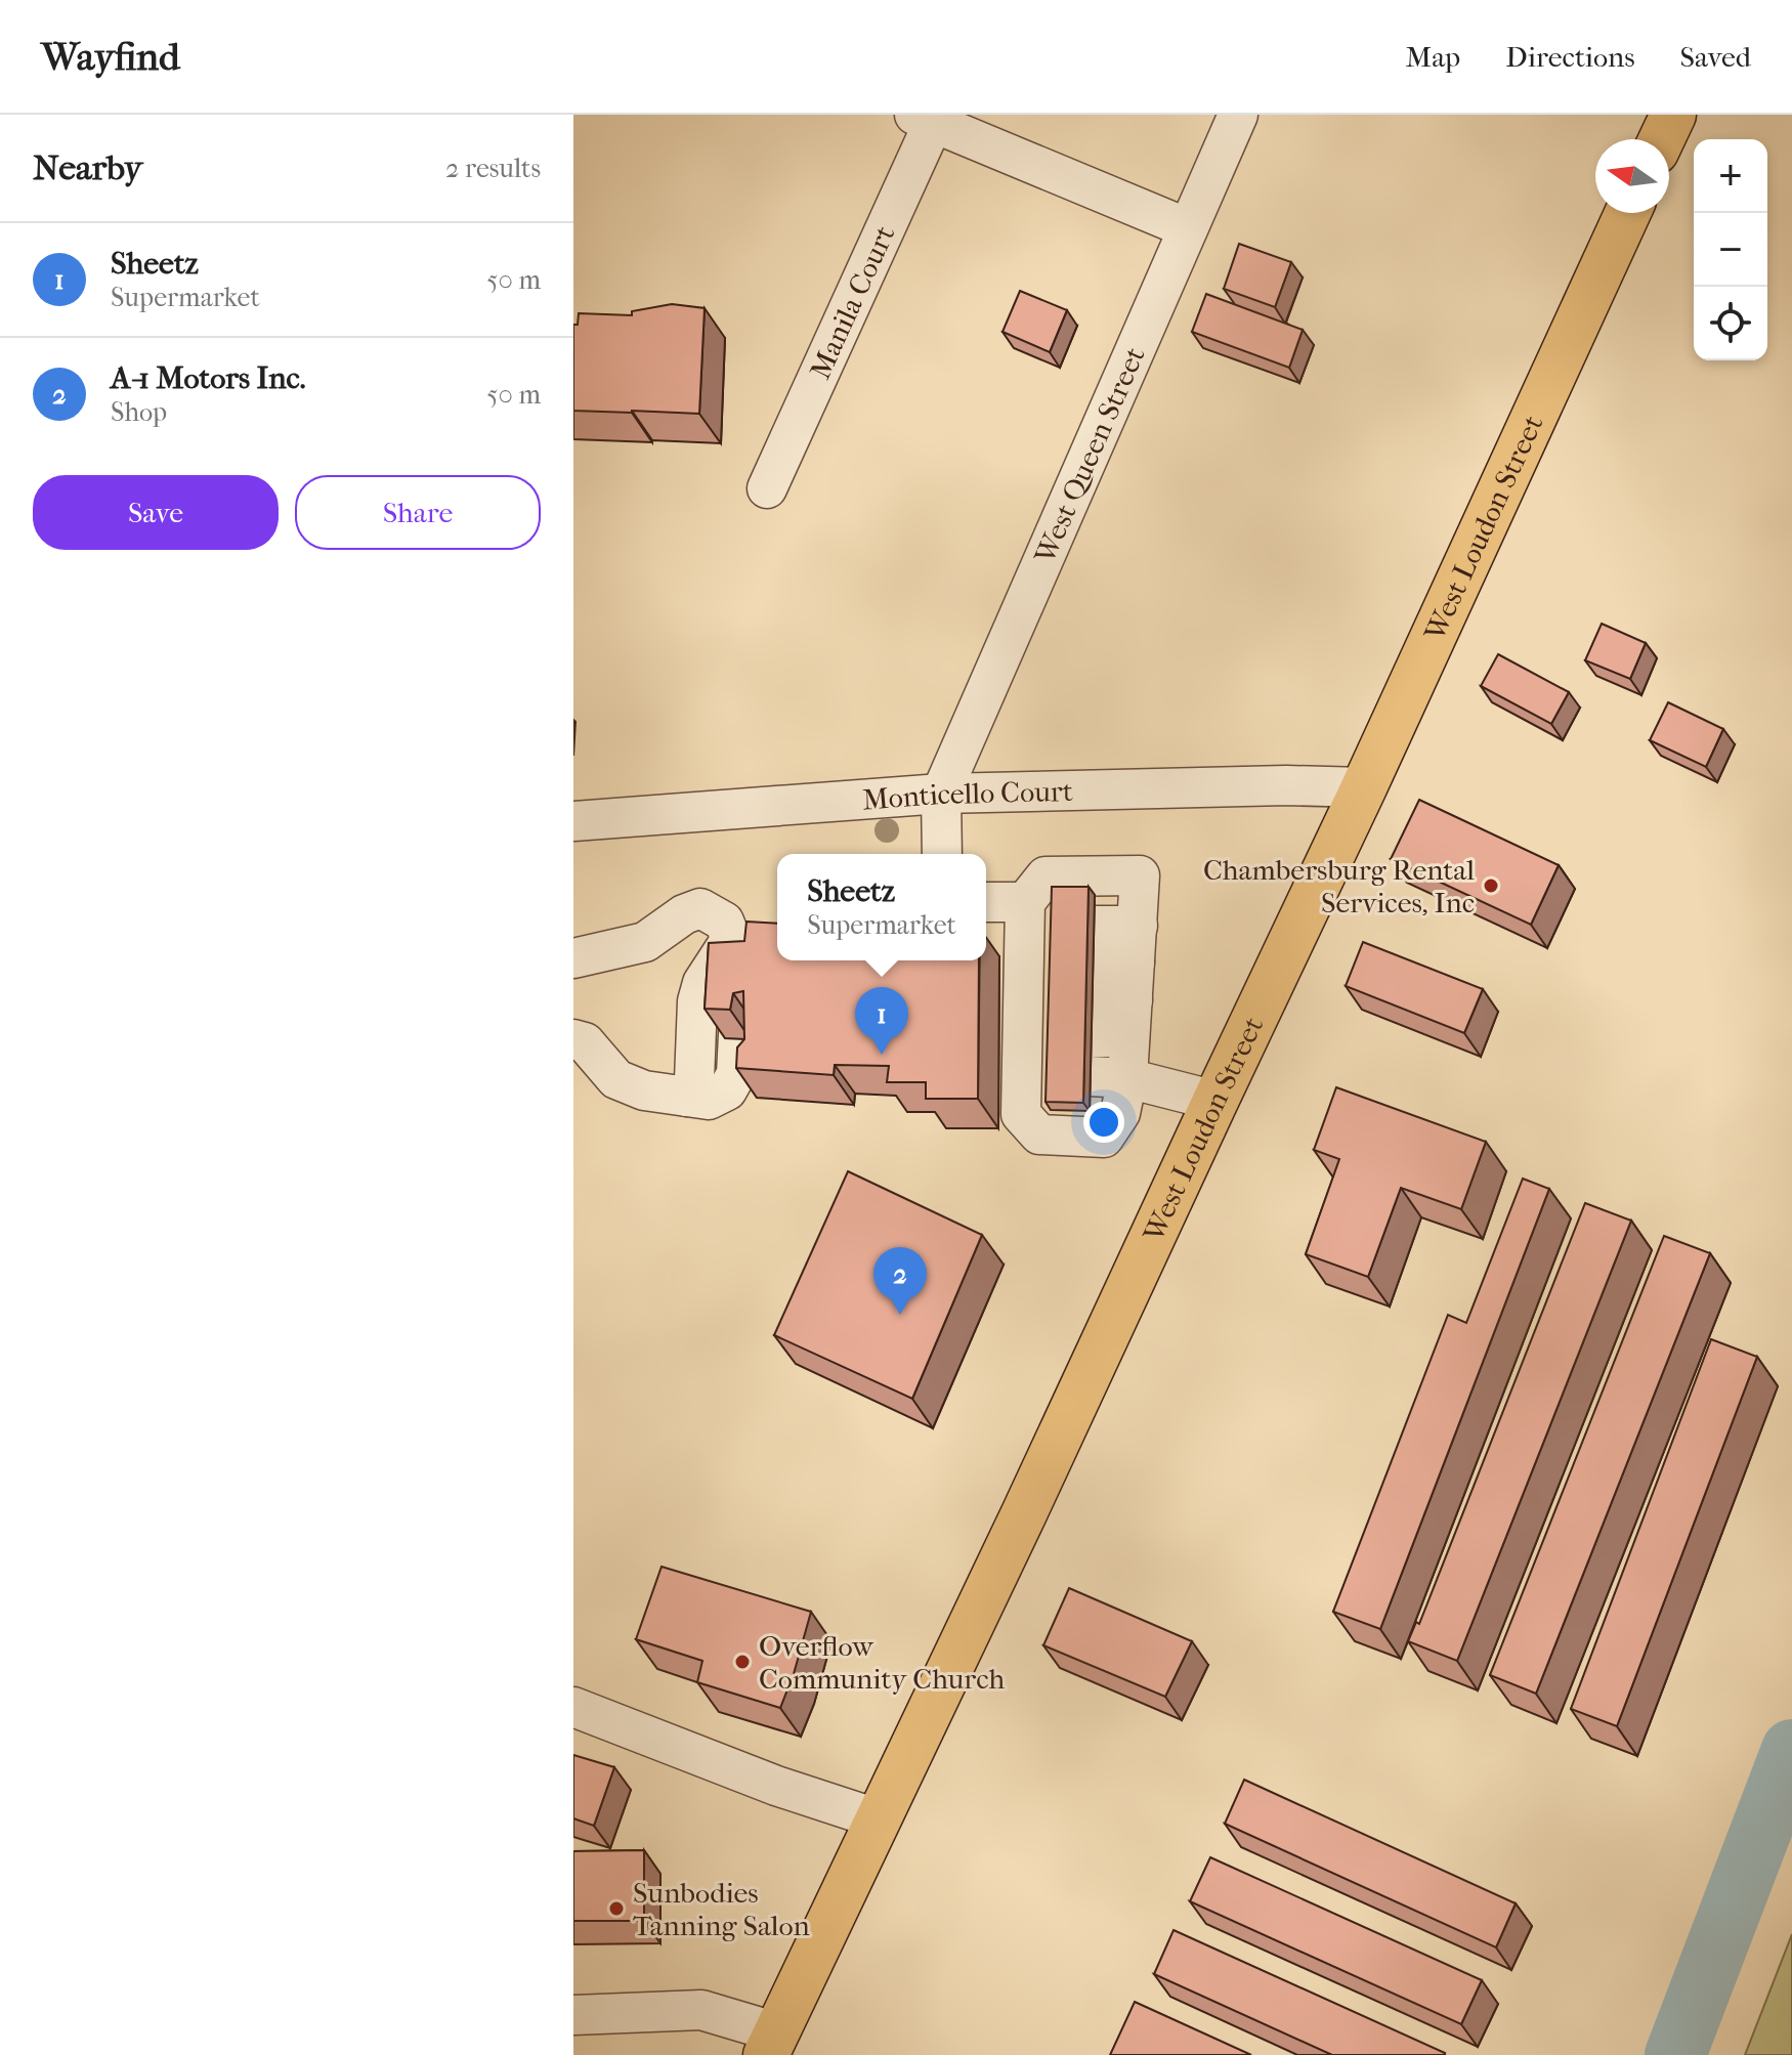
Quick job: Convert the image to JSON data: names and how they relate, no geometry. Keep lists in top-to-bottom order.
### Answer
{
  "streets": {
    "highway": ["West Loudon Street"],
    "street": ["Manila Court", "West Queen Street", "Monticello Court"]
  },
  "crossings": [
    ["West Queen Street", "Monticello Court"],
    ["West Loudon Street", "Monticello Court"]
  ],
  "places": ["Chambersburg Rental Services, Inc", "Overflow Community Church", "Sunbodies Tanning Salon"],
  "north": "left",
  "page": {
    "header": "Wayfind",
    "nav": ["Map", "Directions", "Saved"],
    "heading": ["Nearby", "2 results"],
    "map_buttons": ["+", "−"],
    "list": [
      {
        "mark": "1",
        "name": "Sheetz",
        "note": "Supermarket",
        "value": "50 m"
      },
      {
        "mark": "2",
        "name": "A-1 Motors Inc.",
        "note": "Shop",
        "value": "50 m"
      }
    ],
    "buttons": ["Save", "Share"],
    "popup": ["Sheetz", "Supermarket"],
    "pins": ["1", "2"]
  }
}
